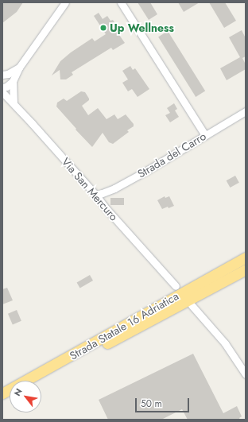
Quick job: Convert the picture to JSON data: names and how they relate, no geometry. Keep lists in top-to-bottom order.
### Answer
{
  "streets": {
    "highway": ["Strada Statale 16 Adriatica"],
    "street": ["Strada del Carro", "Via San Mercuro"]
  },
  "crossings": [
    ["Strada del Carro", "Via San Mercuro"]
  ],
  "places": ["Up Wellness"],
  "scale_bar": "50 m",
  "north": "top left"
}
